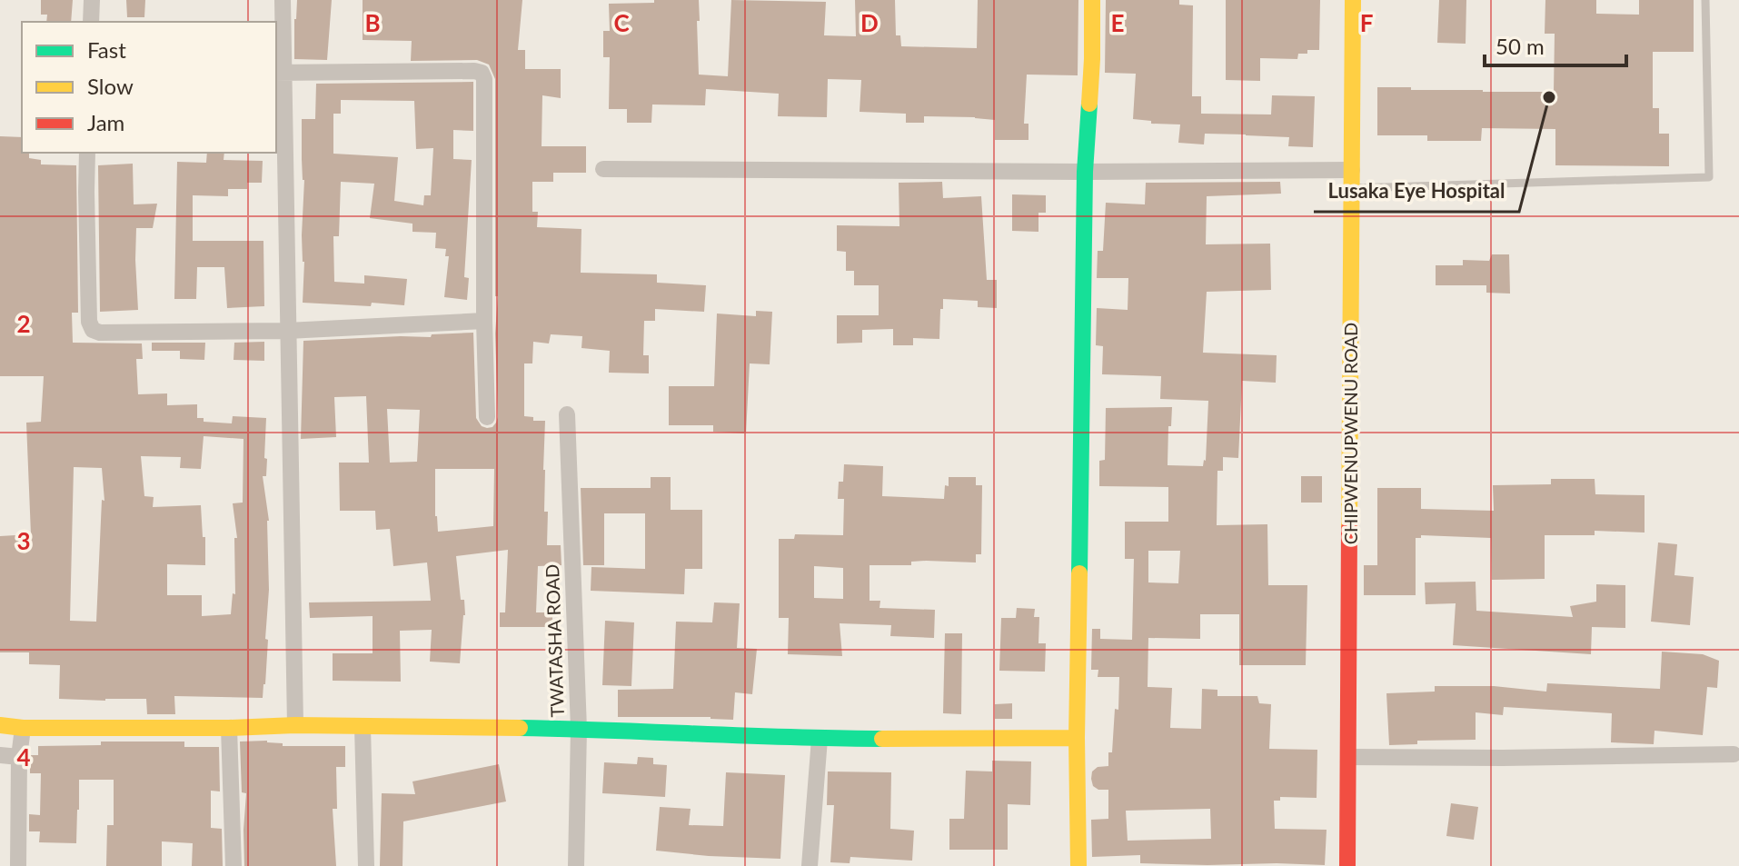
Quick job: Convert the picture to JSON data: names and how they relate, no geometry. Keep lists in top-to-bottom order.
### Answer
{
  "streets": {
    "street": ["CHIPWENUPWENU ROAD", "TWATASHA ROAD"]
  },
  "places": ["Lusaka Eye Hospital"],
  "legend": ["Fast", "Slow", "Jam"],
  "scale_bar": "50 m",
  "grid": {
    "columns": [
      "B",
      "C",
      "D",
      "E",
      "F"
    ],
    "rows": ["2", "3", "4"]
  }
}
